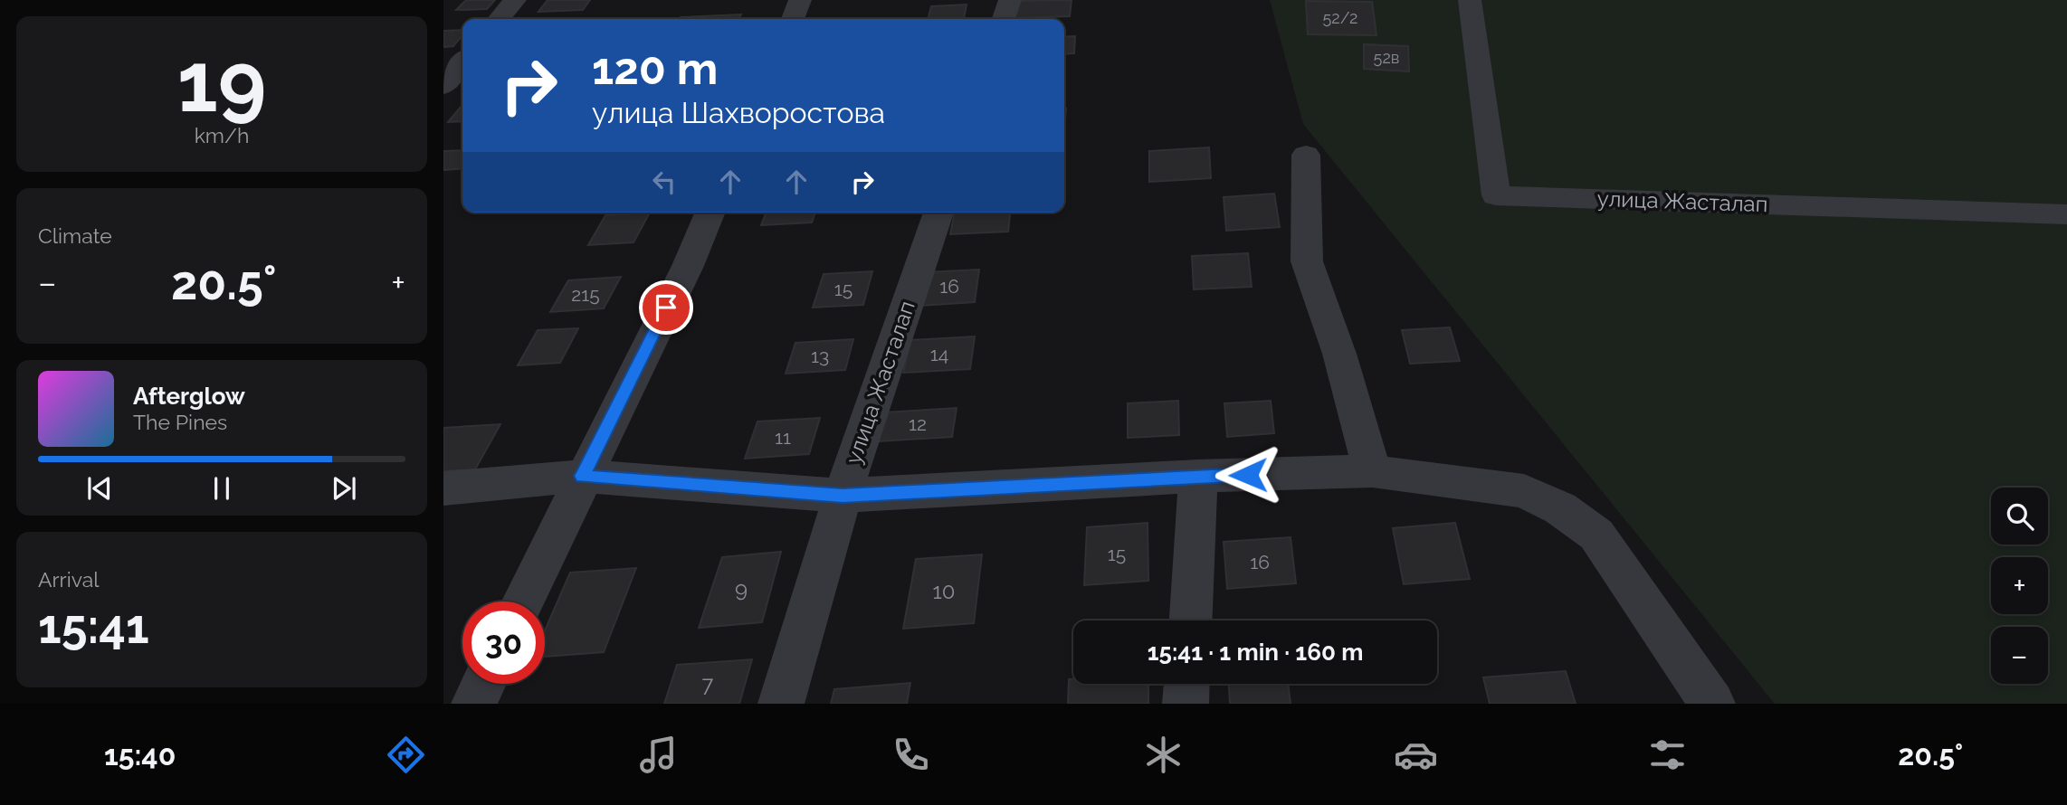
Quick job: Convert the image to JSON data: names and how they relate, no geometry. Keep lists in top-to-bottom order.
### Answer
{
  "streets": {
    "street": ["улица Жасталап"]
  },
  "house_numbers": [
    "52/2",
    "52в",
    "16",
    "15",
    "215",
    "14",
    "13",
    "12",
    "11",
    "15",
    "16",
    "9",
    "10",
    "7"
  ],
  "page": {
    "tile": [
      ["19", "km/h"],
      "Climate",
      ["Arrival", "15:41"]
    ],
    "turn": ["120 m", "улица Шахворостова"],
    "heat": ["−", "20.5°", "+"],
    "song": ["Afterglow", "The Pines"],
    "map_buttons": ["+", "−"],
    "limit": "30",
    "trip": "15:41 · 1 min · 160 m",
    "tabs": ["15:40", "20.5°"]
  }
}
